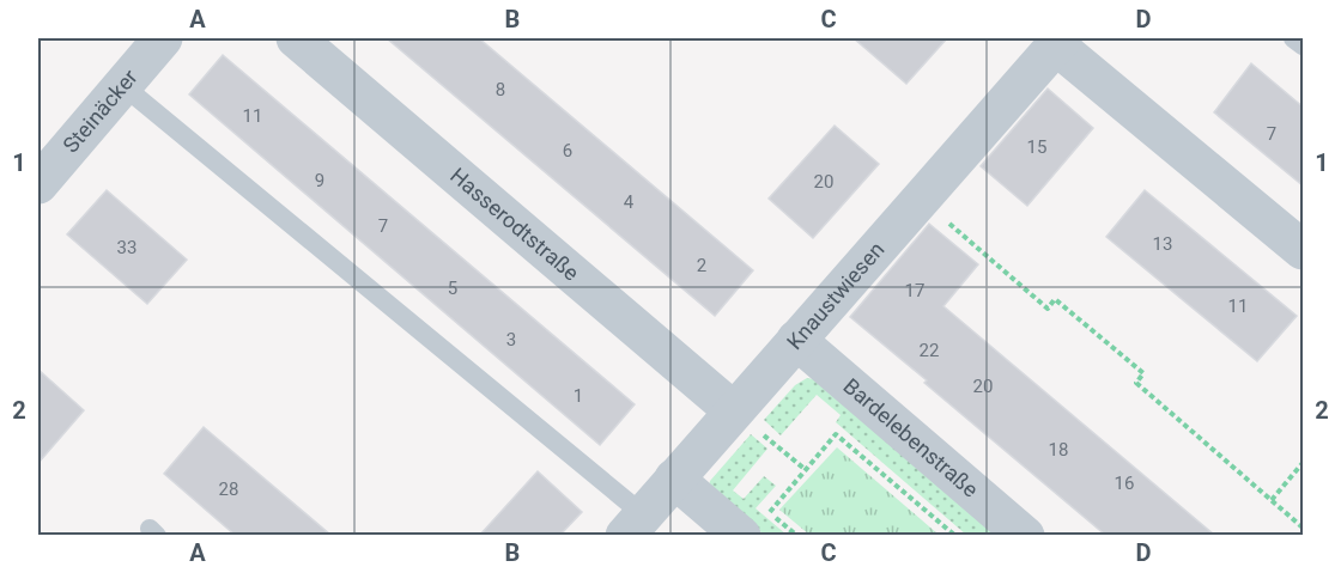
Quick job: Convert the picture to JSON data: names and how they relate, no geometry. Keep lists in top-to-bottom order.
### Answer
{
  "streets": {
    "street": [
      "Steinäcker",
      "Hasserodtstraße",
      "Knaustwiesen",
      "Bardelebenstraße"
    ]
  },
  "crossings": [
    ["Hasserodtstraße", "Knaustwiesen"],
    ["Knaustwiesen", "Bardelebenstraße"]
  ],
  "house_numbers": [
    "8",
    "11",
    "7",
    "15",
    "6",
    "9",
    "20",
    "4",
    "7",
    "13",
    "33",
    "2",
    "5",
    "17",
    "11",
    "3",
    "22",
    "20",
    "1",
    "18",
    "16",
    "28"
  ],
  "grid": {
    "columns": [
      "A",
      "B",
      "C",
      "D"
    ],
    "rows": ["1", "2"]
  }
}
